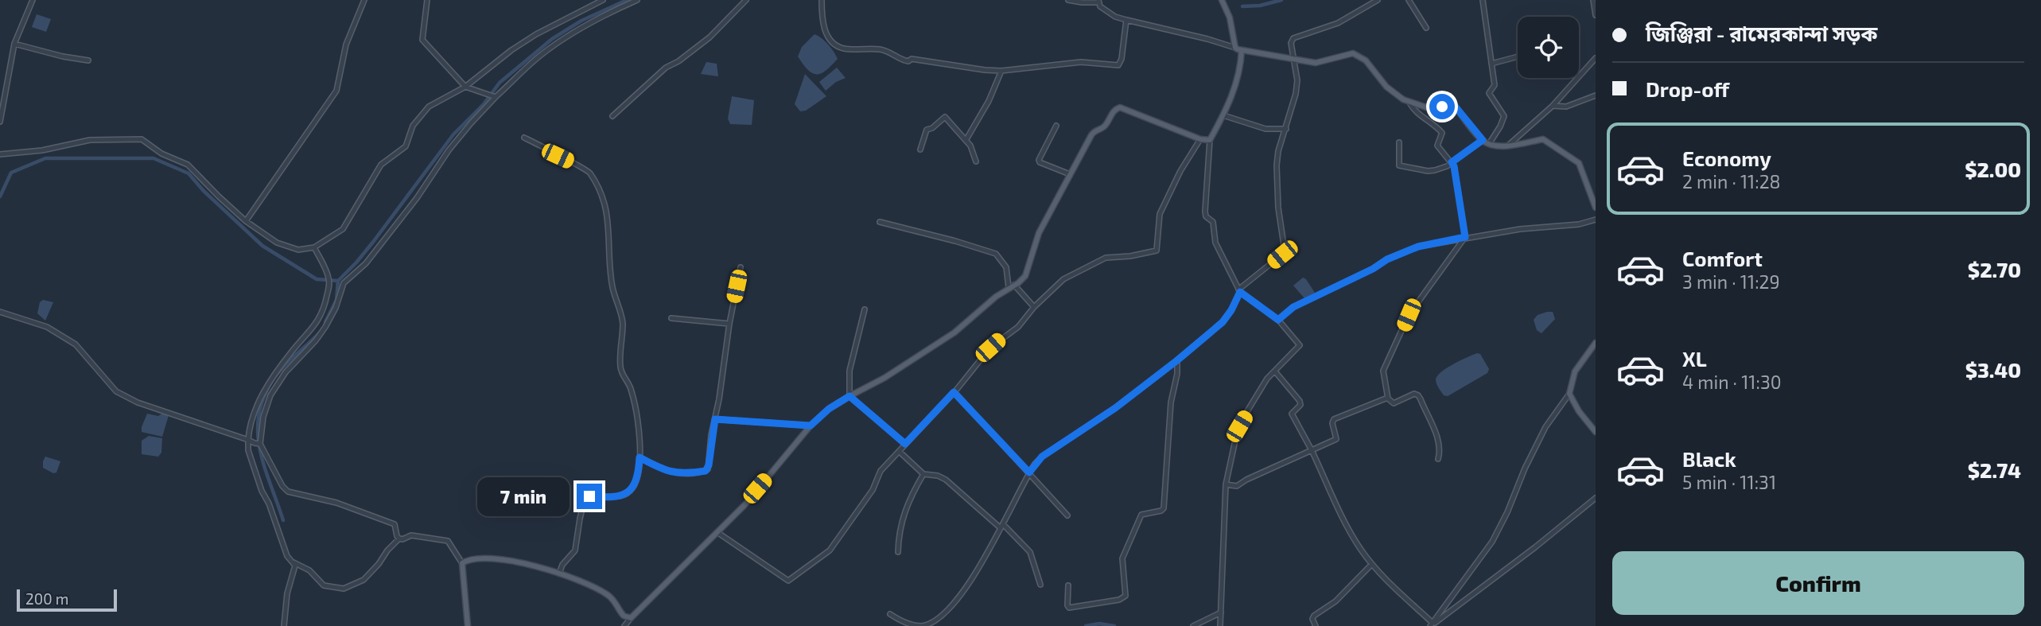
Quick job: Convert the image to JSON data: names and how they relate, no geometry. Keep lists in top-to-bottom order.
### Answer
{
  "scale_bar": "200 m",
  "page": {
    "banner": ["জিঞ্জিরা - রামেরকান্দা সড়ক", "Drop-off"],
    "list": [
      {
        "name": "Economy",
        "note": "2 min · 11:28",
        "value": "$2.00"
      },
      {
        "name": "Comfort",
        "note": "3 min · 11:29",
        "value": "$2.70"
      },
      {
        "name": "XL",
        "note": "4 min · 11:30",
        "value": "$3.40"
      },
      {
        "name": "Black",
        "note": "5 min · 11:31",
        "value": "$2.74"
      }
    ],
    "bubble": "7 min",
    "buttons": "Confirm",
    "scale": "200 m"
  }
}
